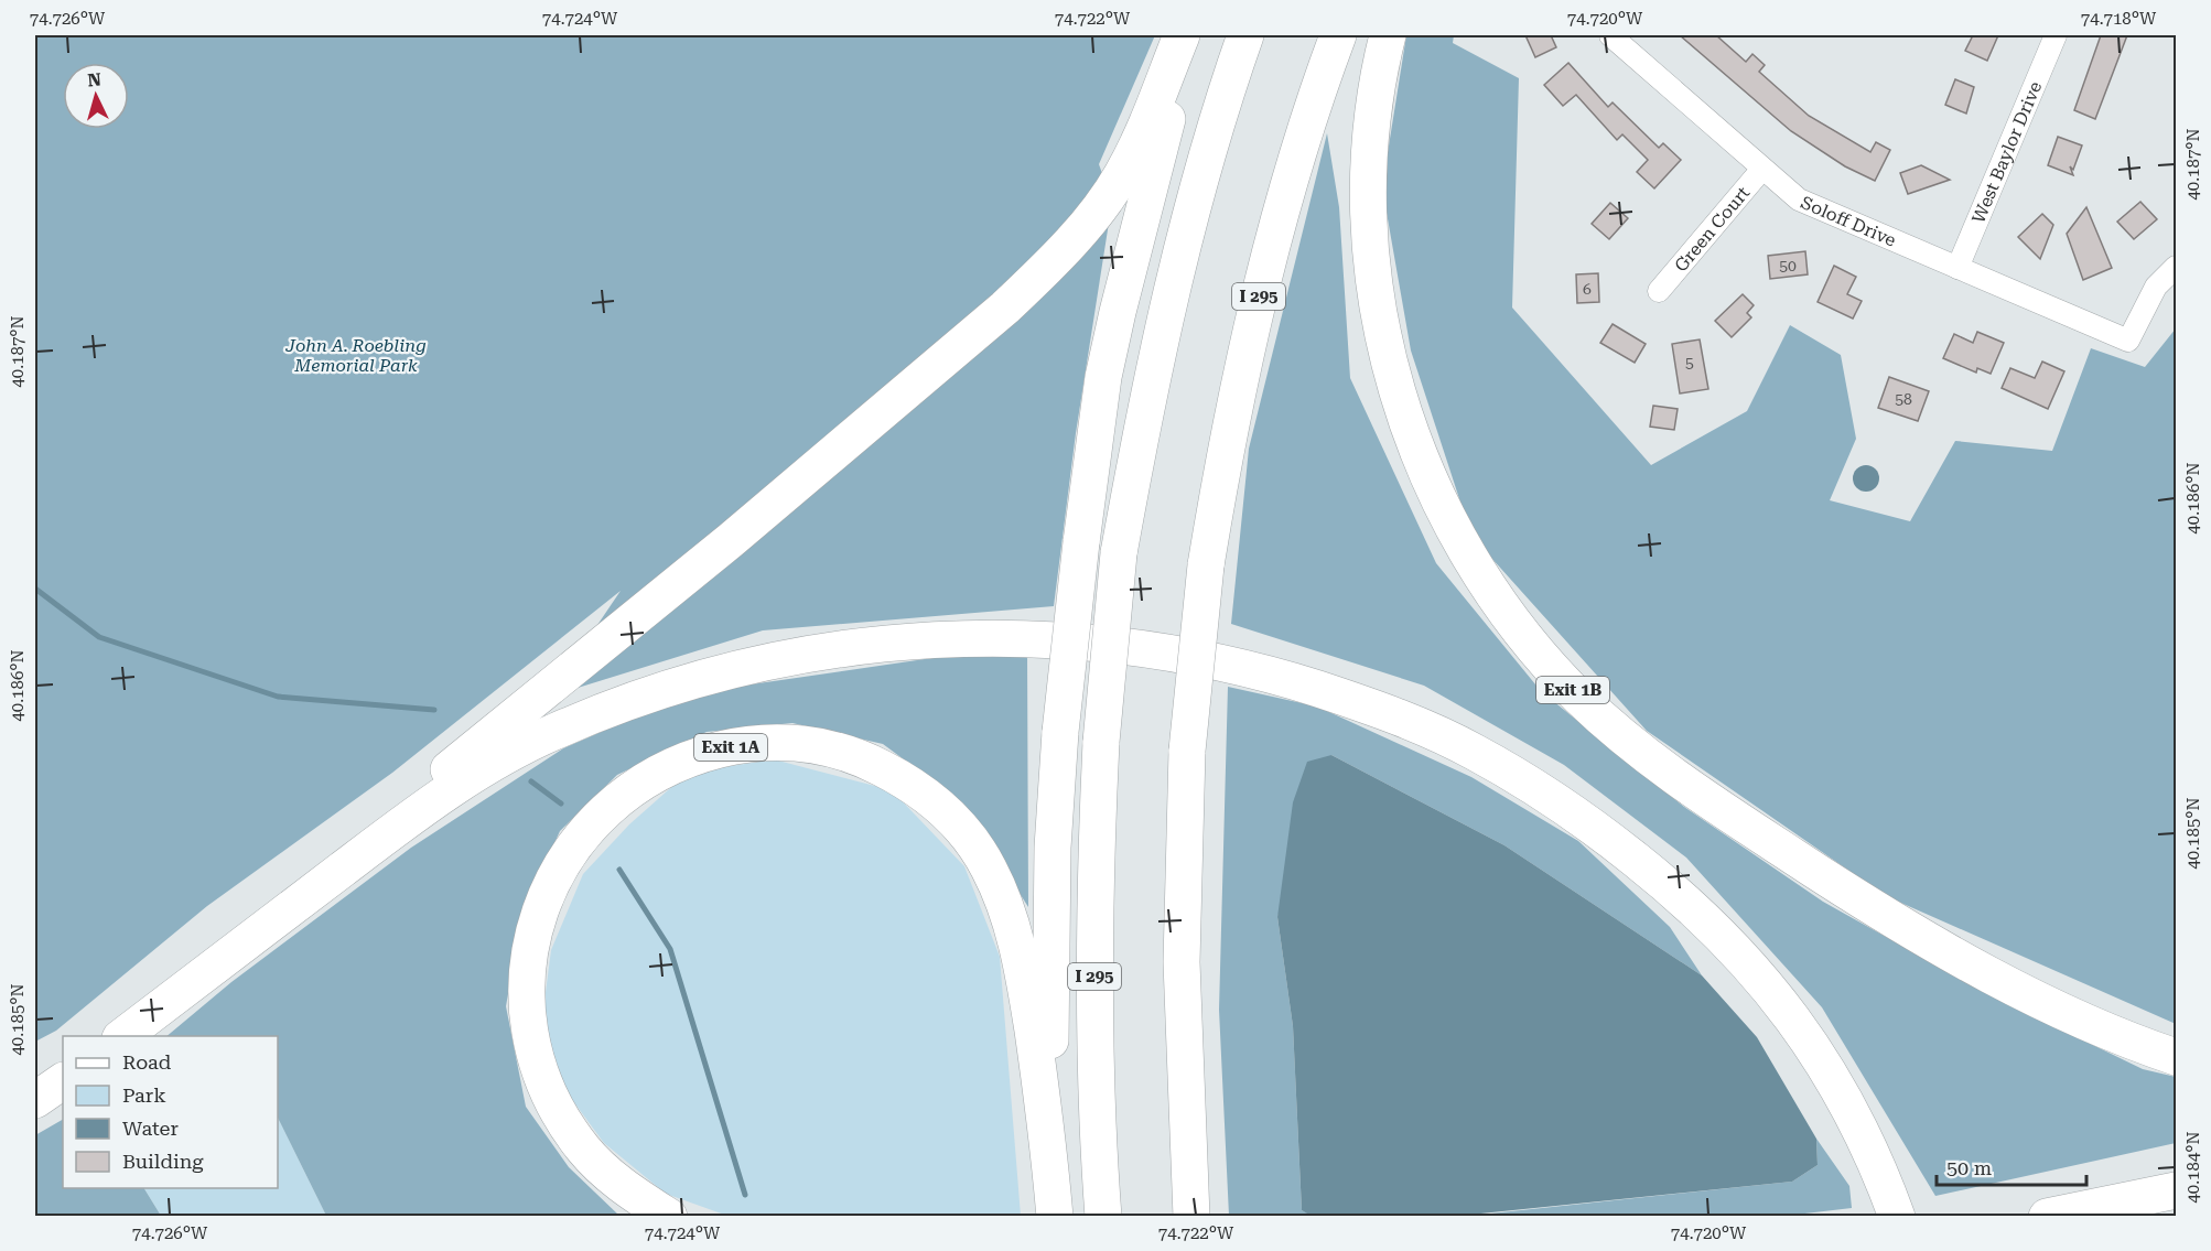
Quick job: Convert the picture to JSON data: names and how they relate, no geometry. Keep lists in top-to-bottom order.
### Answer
{
  "streets": {
    "highway": ["I 295", "Exit 1B", "Exit 1A"],
    "street": ["West Baylor Drive", "Soloff Drive", "Green Court"]
  },
  "crossings": [
    ["West Baylor Drive", "Soloff Drive"],
    ["Soloff Drive", "Green Court"]
  ],
  "parks": ["John A. Roebling Memorial Park"],
  "house_numbers": [
    "50",
    "6",
    "5",
    "58"
  ],
  "legend": [
    "Road",
    "Park",
    "Water",
    "Building"
  ],
  "scale_bar": "50 m",
  "north": "top",
  "coordinates": [
    "74.726°W",
    "74.724°W",
    "74.722°W",
    "74.720°W",
    "74.718°W",
    "40.187°N",
    "40.186°N",
    "40.185°N",
    "40.184°N"
  ]
}
